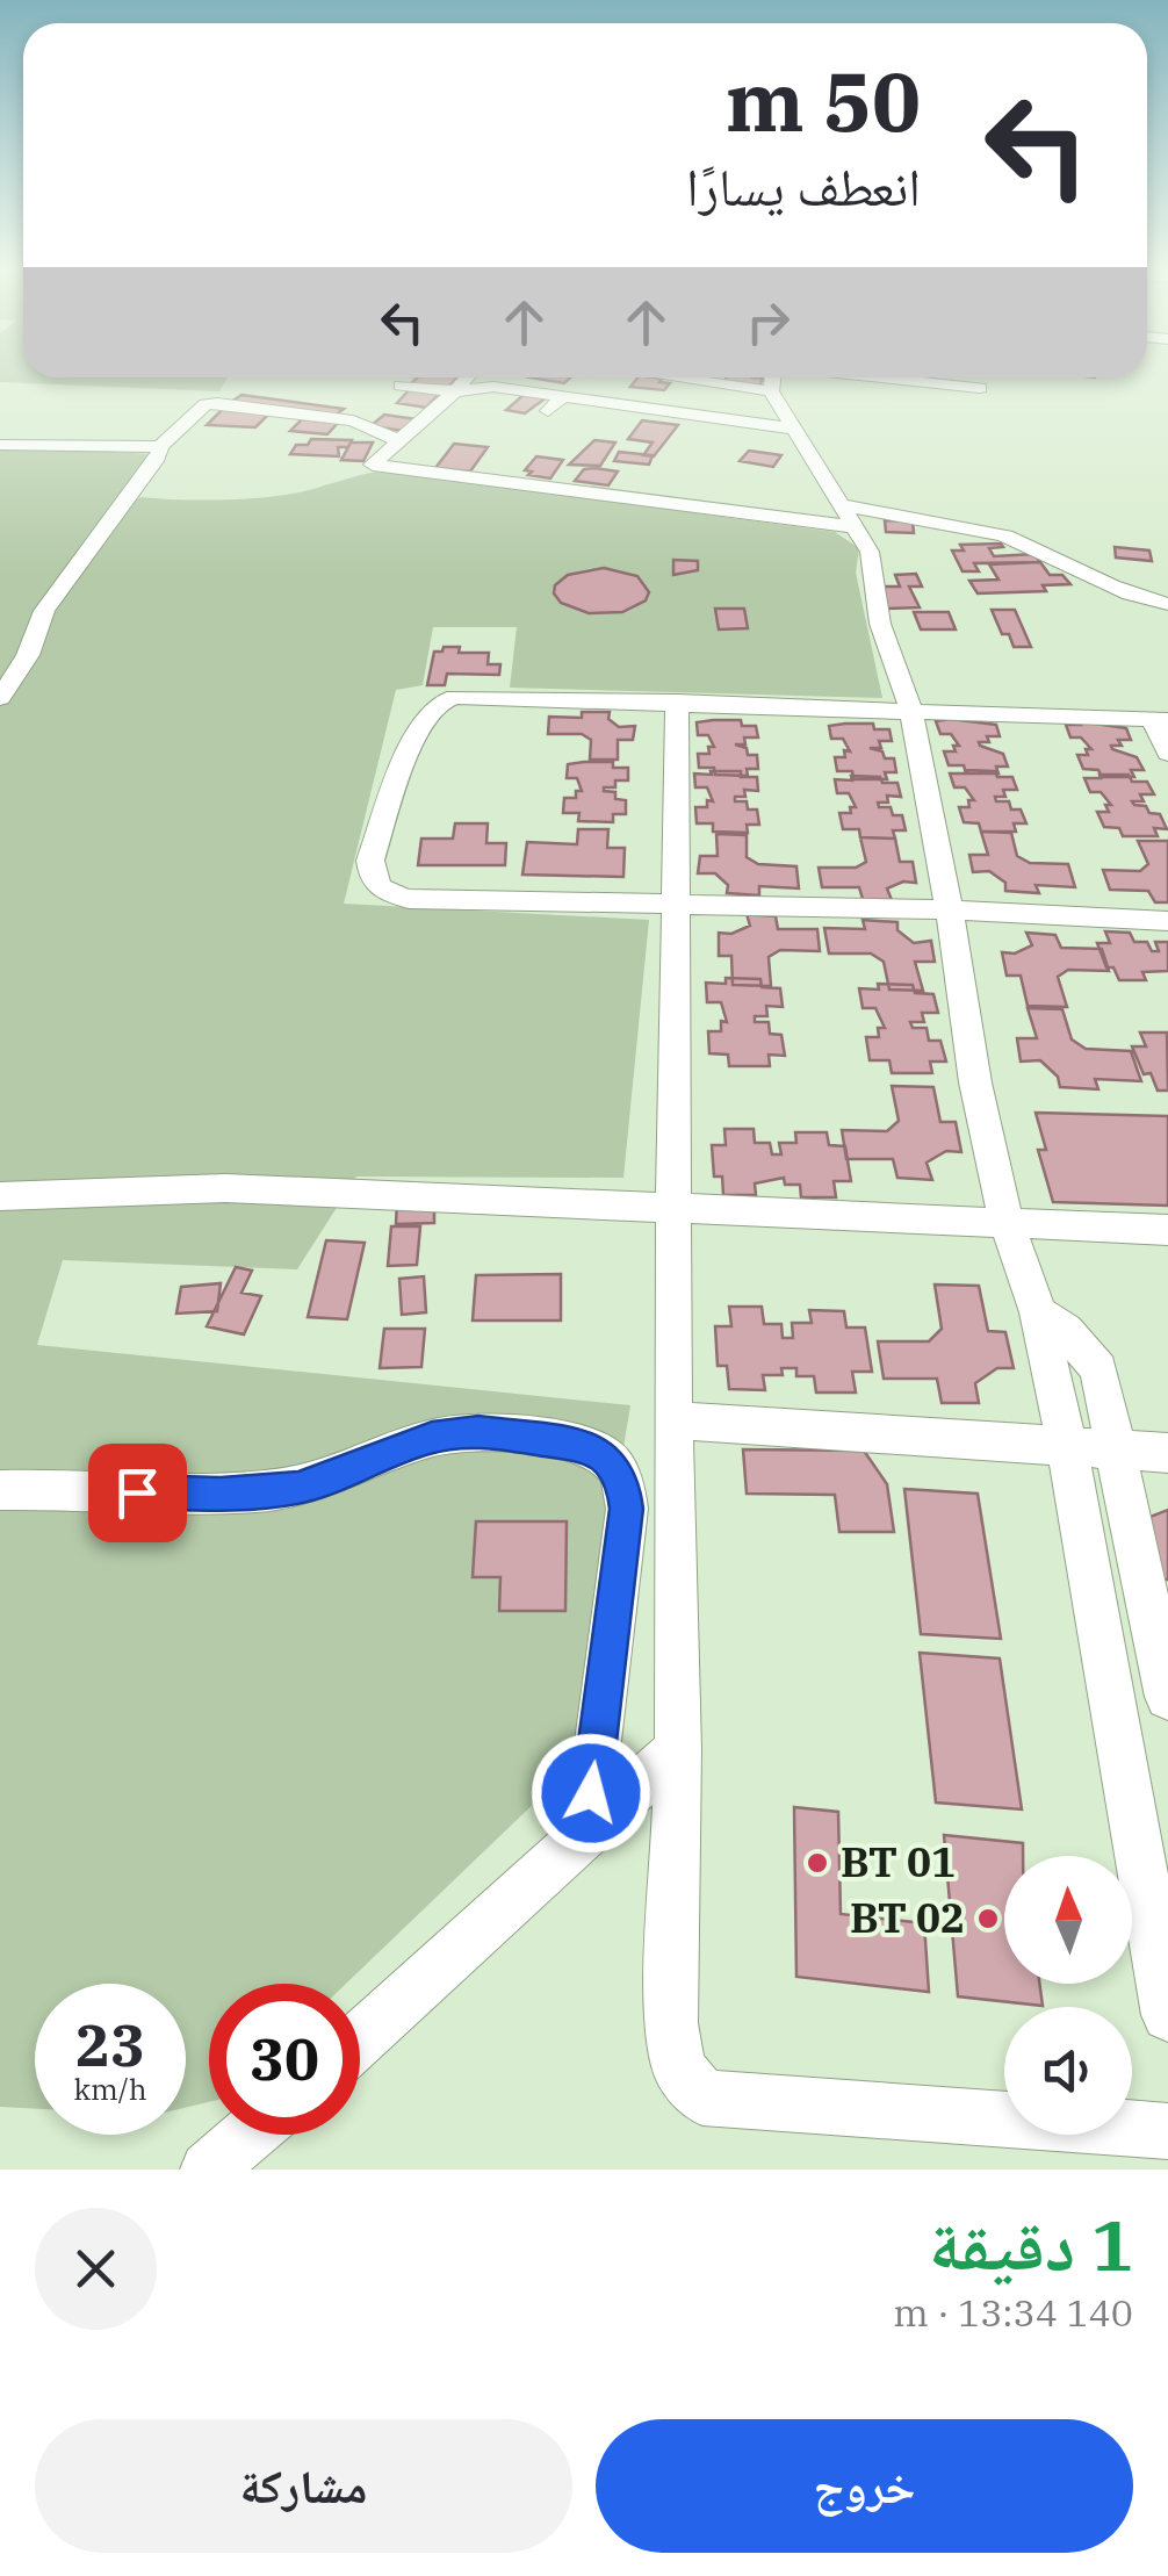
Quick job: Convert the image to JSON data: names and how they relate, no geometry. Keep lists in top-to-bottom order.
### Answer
{
  "places": ["BT 01", "BT 02"],
  "north": "top",
  "page": {
    "turn": ["50 m", "انعطف يسارًا"],
    "speed": "23 km/h",
    "limit": "30",
    "heading": ["1 دقيقة", "140 m · 13:34"],
    "buttons": ["خروج", "مشاركة"]
  }
}
